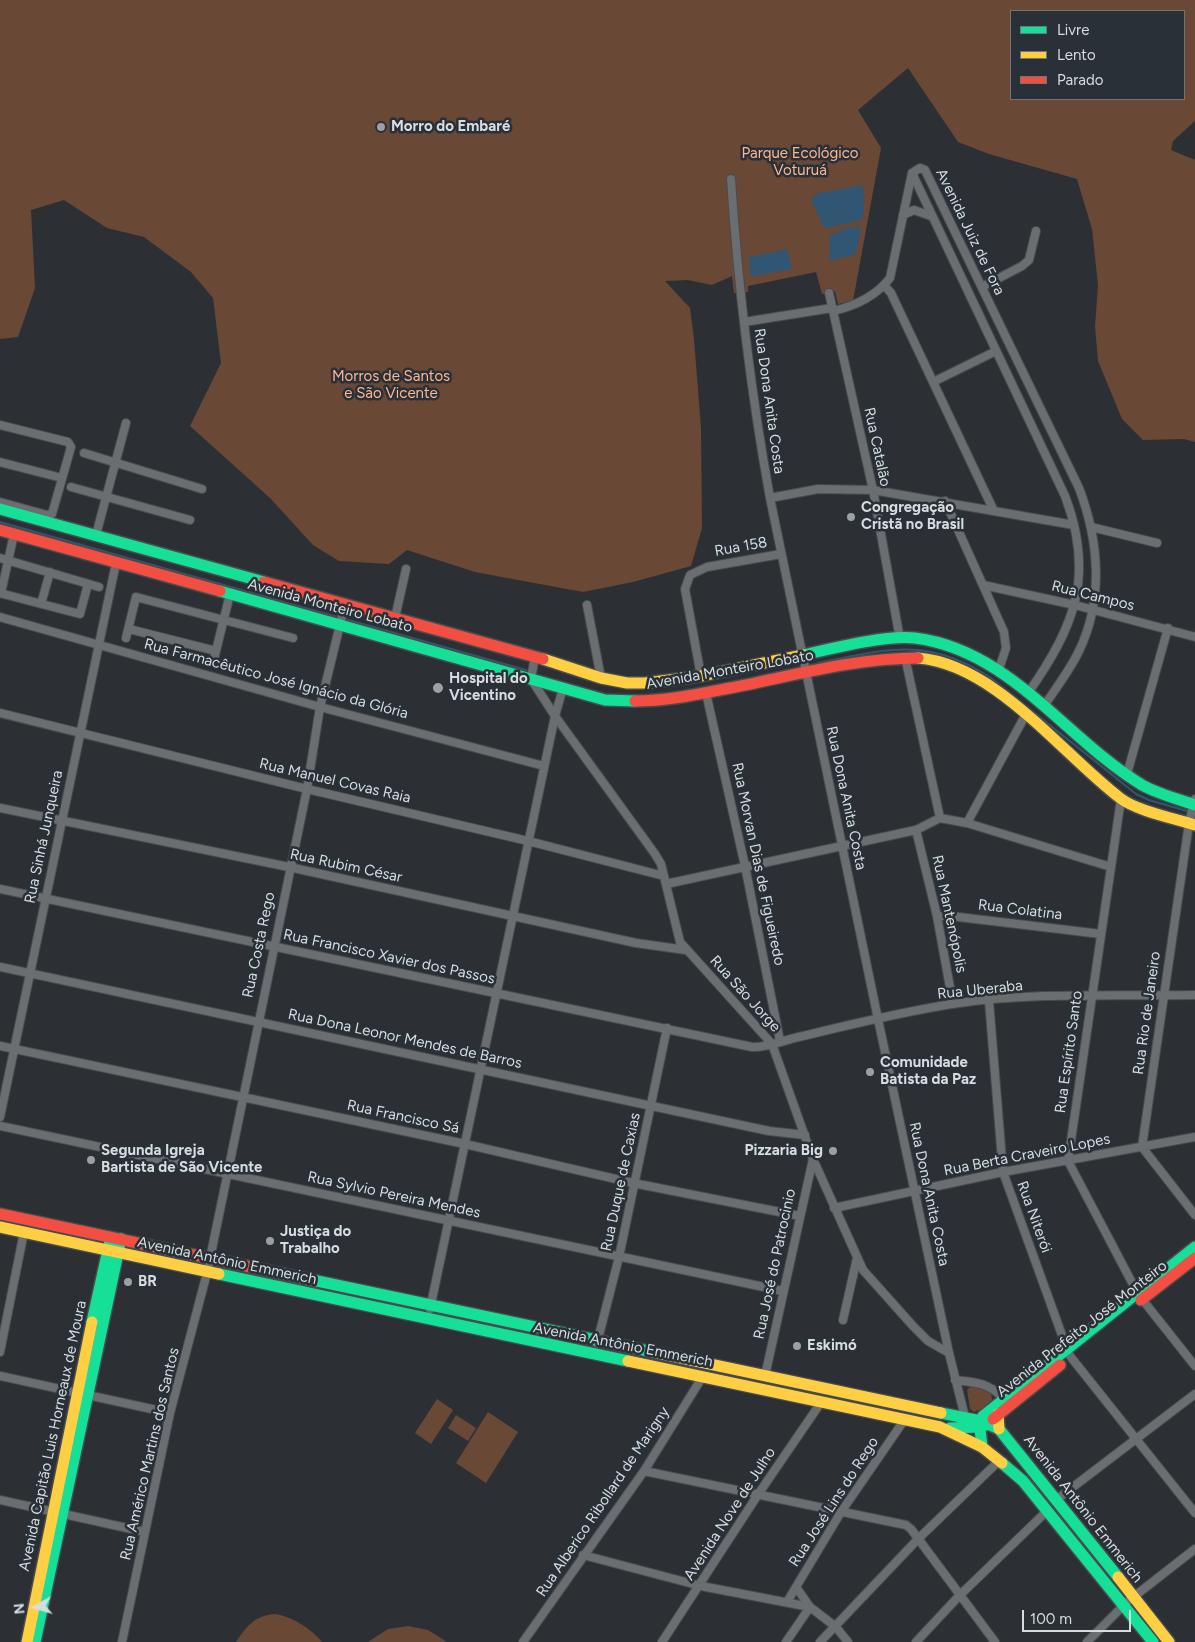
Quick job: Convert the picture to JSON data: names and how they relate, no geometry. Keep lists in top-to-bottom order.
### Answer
{
  "streets": {
    "street": [
      "Avenida Juiz de Fora",
      "Rua Dona Anita Costa",
      "Rua Catalão",
      "Rua 158",
      "Rua Campos",
      "Avenida Monteiro Lobato",
      "Rua Farmacêutico José Ignácio da Glória",
      "Rua Manuel Covas Raia",
      "Rua Sinhá Junqueira",
      "Rua Morvan Dias de Figueiredo",
      "Rua Rubim César",
      "Rua Colatina",
      "Rua Mantenópolis",
      "Rua Costa Rego",
      "Rua Francisco Xavier dos Passos",
      "Rua Uberaba",
      "Rua São Jorge",
      "Rua Rio de Janeiro",
      "Rua Dona Leonor Mendes de Barros",
      "Rua Espírito Santo",
      "Rua Francisco Sá",
      "Rua Berta Craveiro Lopes",
      "Rua Duque de Caxias",
      "Rua Sylvio Pereira Mendes",
      "Rua Niterói",
      "Avenida Antônio Emmerich",
      "Rua José do Patrocinio",
      "Avenida Prefeito José Monteiro",
      "Avenida Capitão Luis Horneaux de Moura",
      "Rua Américo Martins dos Santos",
      "Rua Alberico Ribollard de Marigny",
      "Rua José Lins do Rego",
      "Avenida Nove de Julho"
    ]
  },
  "crossings": [
    ["Avenida Juiz de Fora", "Rua Campos"],
    ["Avenida Juiz de Fora", "Avenida Monteiro Lobato"],
    ["Rua Dona Anita Costa", "Rua 158"],
    ["Rua Dona Anita Costa", "Avenida Monteiro Lobato"],
    ["Rua Dona Anita Costa", "Rua Uberaba"],
    ["Rua Dona Anita Costa", "Rua São Jorge"],
    ["Rua Dona Anita Costa", "Rua Berta Craveiro Lopes"],
    ["Rua Dona Anita Costa", "Avenida Antônio Emmerich"],
    ["Rua Catalão", "Avenida Monteiro Lobato"],
    ["Rua 158", "Avenida Monteiro Lobato"],
    ["Avenida Monteiro Lobato", "Rua Sinhá Junqueira"],
    ["Avenida Monteiro Lobato", "Rua Morvan Dias de Figueiredo"],
    ["Avenida Monteiro Lobato", "Rua Costa Rego"],
    ["Avenida Monteiro Lobato", "Rua São Jorge"],
    ["Avenida Monteiro Lobato", "Rua Rio de Janeiro"],
    ["Avenida Monteiro Lobato", "Rua Espírito Santo"],
    ["Rua Farmacêutico José Ignácio da Glória", "Rua Sinhá Junqueira"],
    ["Rua Farmacêutico José Ignácio da Glória", "Rua Costa Rego"],
    ["Rua Manuel Covas Raia", "Rua Sinhá Junqueira"],
    ["Rua Manuel Covas Raia", "Rua Costa Rego"],
    ["Rua Manuel Covas Raia", "Rua São Jorge"],
    ["Rua Sinhá Junqueira", "Rua Rubim César"],
    ["Rua Sinhá Junqueira", "Rua Francisco Xavier dos Passos"],
    ["Rua Sinhá Junqueira", "Rua Dona Leonor Mendes de Barros"],
    ["Rua Sinhá Junqueira", "Rua Francisco Sá"],
    ["Rua Morvan Dias de Figueiredo", "Rua Uberaba"],
    ["Rua Rubim César", "Rua Costa Rego"],
    ["Rua Rubim César", "Rua São Jorge"],
    ["Rua Colatina", "Rua Mantenópolis"],
    ["Rua Colatina", "Rua Espírito Santo"],
    ["Rua Mantenópolis", "Rua Uberaba"],
    ["Rua Costa Rego", "Rua Francisco Xavier dos Passos"],
    ["Rua Costa Rego", "Rua Dona Leonor Mendes de Barros"],
    ["Rua Costa Rego", "Rua Francisco Sá"],
    ["Rua Costa Rego", "Rua Sylvio Pereira Mendes"],
    ["Rua Costa Rego", "Avenida Antônio Emmerich"],
    ["Rua Costa Rego", "Rua Américo Martins dos Santos"],
    ["Rua Francisco Xavier dos Passos", "Rua Uberaba"],
    ["Rua Francisco Xavier dos Passos", "Rua São Jorge"],
    ["Rua Francisco Xavier dos Passos", "Rua Duque de Caxias"],
    ["Rua Uberaba", "Rua São Jorge"],
    ["Rua Uberaba", "Rua Rio de Janeiro"],
    ["Rua Uberaba", "Rua Espírito Santo"],
    ["Rua Uberaba", "Rua Niterói"],
    ["Rua São Jorge", "Rua Dona Leonor Mendes de Barros"],
    ["Rua São Jorge", "Rua Berta Craveiro Lopes"],
    ["Rua São Jorge", "Rua José do Patrocinio"],
    ["Rua Rio de Janeiro", "Rua Berta Craveiro Lopes"],
    ["Rua Dona Leonor Mendes de Barros", "Rua Duque de Caxias"],
    ["Rua Espírito Santo", "Rua Berta Craveiro Lopes"],
    ["Rua Francisco Sá", "Rua Duque de Caxias"],
    ["Rua Francisco Sá", "Rua José do Patrocinio"],
    ["Rua Berta Craveiro Lopes", "Rua Niterói"],
    ["Rua Duque de Caxias", "Rua Sylvio Pereira Mendes"],
    ["Rua Duque de Caxias", "Avenida Antônio Emmerich"],
    ["Rua Sylvio Pereira Mendes", "Rua José do Patrocinio"],
    ["Rua Niterói", "Avenida Prefeito José Monteiro"],
    ["Avenida Antônio Emmerich", "Rua José do Patrocinio"],
    ["Avenida Antônio Emmerich", "Avenida Prefeito José Monteiro"],
    ["Avenida Antônio Emmerich", "Avenida Capitão Luis Horneaux de Moura"],
    ["Avenida Antônio Emmerich", "Rua Américo Martins dos Santos"],
    ["Avenida Antônio Emmerich", "Rua Alberico Ribollard de Marigny"],
    ["Avenida Antônio Emmerich", "Rua José Lins do Rego"],
    ["Avenida Antônio Emmerich", "Avenida Nove de Julho"]
  ],
  "parks": ["Parque Ecológico Voturuá", "Morros de Santos e São Vicente"],
  "places": [
    "Morro do Embaré",
    "Congregação Cristã no Brasil",
    "Hospital do Vicentino",
    "Comunidade Batista da Paz",
    "Pizzaria Big",
    "Segunda Igreja Bartista de São Vicente",
    "Justiça do Trabalho",
    "BR",
    "Eskimó"
  ],
  "legend": ["Livre", "Lento", "Parado"],
  "scale_bar": "100 m",
  "north": "left"
}
